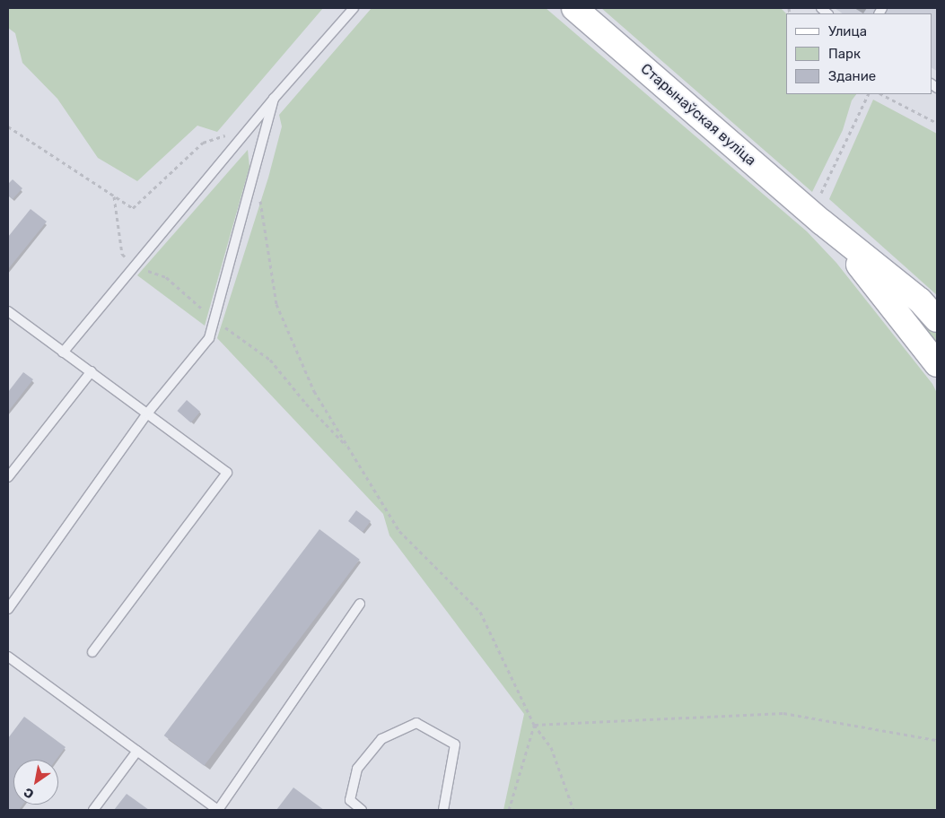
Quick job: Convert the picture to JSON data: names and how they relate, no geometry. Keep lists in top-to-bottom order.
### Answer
{
  "streets": {
    "main road": ["Старынаўская вуліца"]
  },
  "legend": ["Улица", "Парк", "Здание"],
  "north": "bottom left"
}
